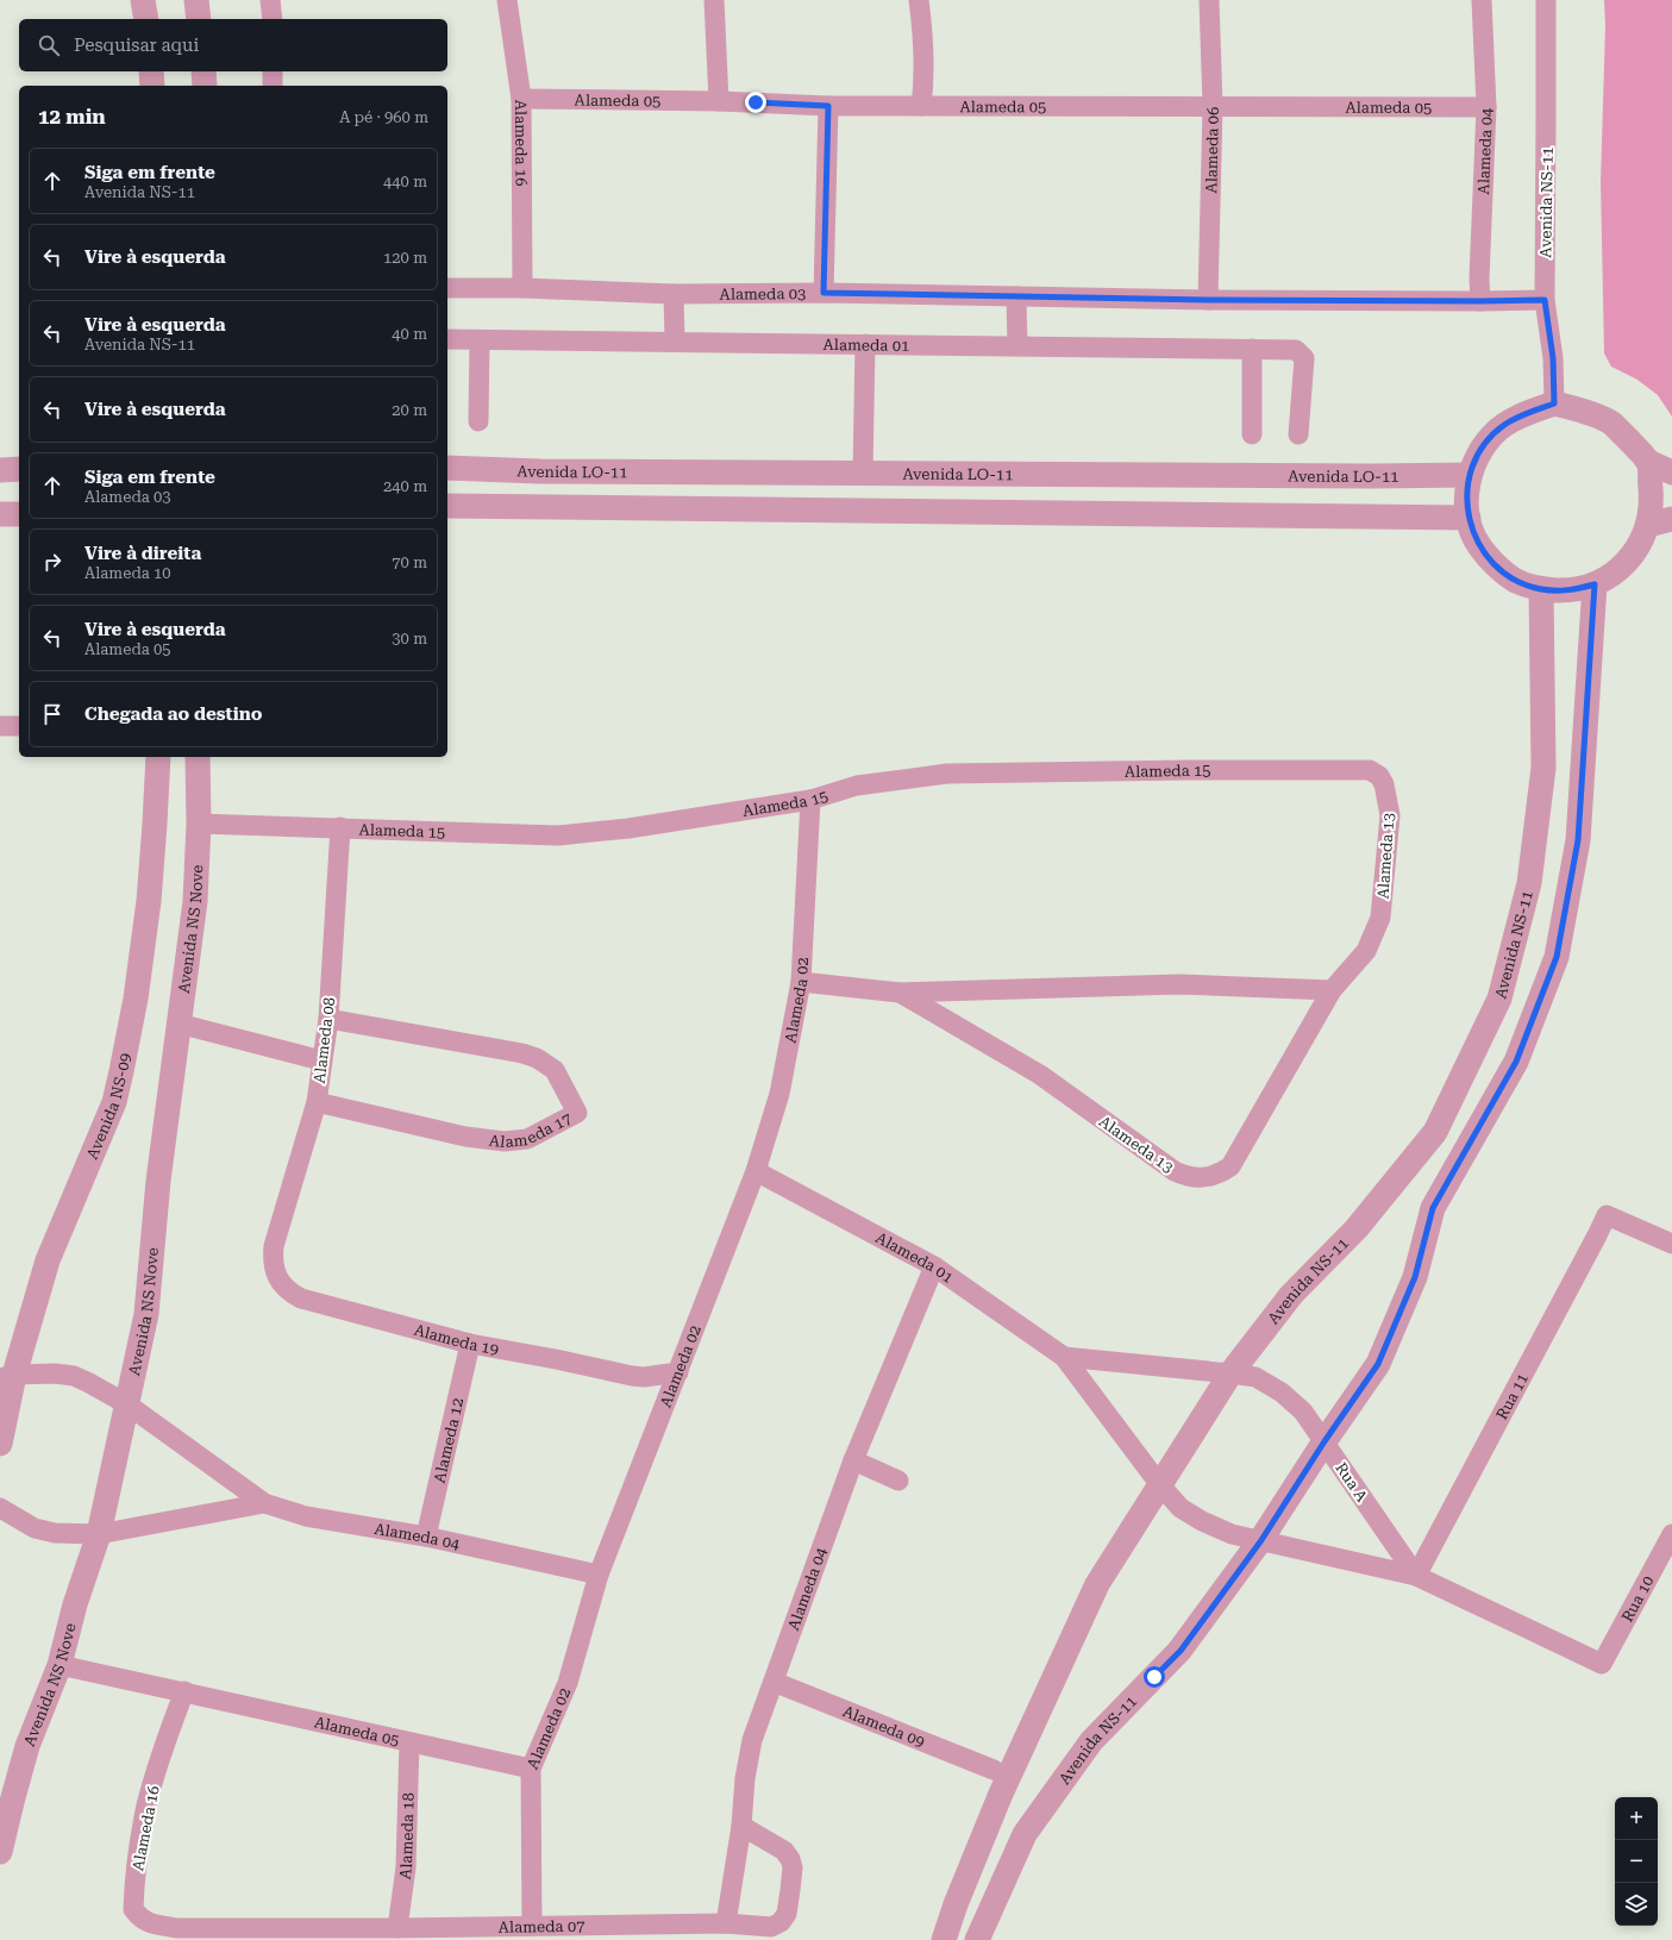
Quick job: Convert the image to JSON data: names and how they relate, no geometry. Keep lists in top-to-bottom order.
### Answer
{
  "streets": {
    "street": [
      "Alameda 05",
      "Alameda 16",
      "Alameda 06",
      "Alameda 04",
      "Avenida NS-11",
      "Alameda 03",
      "Alameda 01",
      "Avenida LO-11",
      "Alameda 15",
      "Alameda 13",
      "Avenida NS Nove",
      "Alameda 02",
      "Alameda 08",
      "Avenida NS-09",
      "Alameda 17",
      "Alameda 19",
      "Rua 11",
      "Alameda 12",
      "Rua A",
      "Rua 10",
      "Alameda 09",
      "Alameda 18",
      "Alameda 07"
    ]
  },
  "crossings": [
    ["Alameda 05", "Alameda 16"],
    ["Alameda 05", "Alameda 06"],
    ["Alameda 05", "Alameda 04"],
    ["Alameda 05", "Avenida NS Nove"],
    ["Alameda 05", "Alameda 02"],
    ["Alameda 05", "Alameda 18"],
    ["Alameda 16", "Alameda 03"],
    ["Alameda 16", "Alameda 07"],
    ["Alameda 06", "Alameda 03"],
    ["Alameda 04", "Alameda 03"],
    ["Alameda 04", "Alameda 01"],
    ["Alameda 04", "Alameda 02"],
    ["Alameda 04", "Alameda 12"],
    ["Alameda 04", "Alameda 09"],
    ["Alameda 04", "Alameda 07"],
    ["Avenida NS-11", "Alameda 03"],
    ["Avenida NS-11", "Rua A"],
    ["Alameda 01", "Alameda 02"],
    ["Alameda 01", "Rua A"],
    ["Alameda 15", "Alameda 13"],
    ["Alameda 15", "Avenida NS Nove"],
    ["Alameda 15", "Alameda 02"],
    ["Alameda 15", "Alameda 08"],
    ["Alameda 13", "Alameda 02"],
    ["Alameda 02", "Alameda 19"],
    ["Alameda 02", "Alameda 07"],
    ["Alameda 08", "Alameda 17"],
    ["Alameda 08", "Alameda 19"],
    ["Alameda 19", "Alameda 12"],
    ["Rua 11", "Rua A"],
    ["Rua 11", "Rua 10"],
    ["Rua A", "Rua 10"],
    ["Alameda 18", "Alameda 07"]
  ],
  "page": {
    "search": "Pesquisar aqui",
    "heading": ["12 min", "A pé · 960 m"],
    "list": [
      ["Siga em frente", "Avenida NS-11", "440 m"],
      ["Vire à esquerda", "120 m"],
      ["Vire à esquerda", "Avenida NS-11", "40 m"],
      ["Vire à esquerda", "20 m"],
      ["Siga em frente", "Alameda 03", "240 m"],
      ["Vire à direita", "Alameda 10", "70 m"],
      ["Vire à esquerda", "Alameda 05", "30 m"],
      "Chegada ao destino"
    ],
    "map_buttons": ["+", "−"]
  }
}
